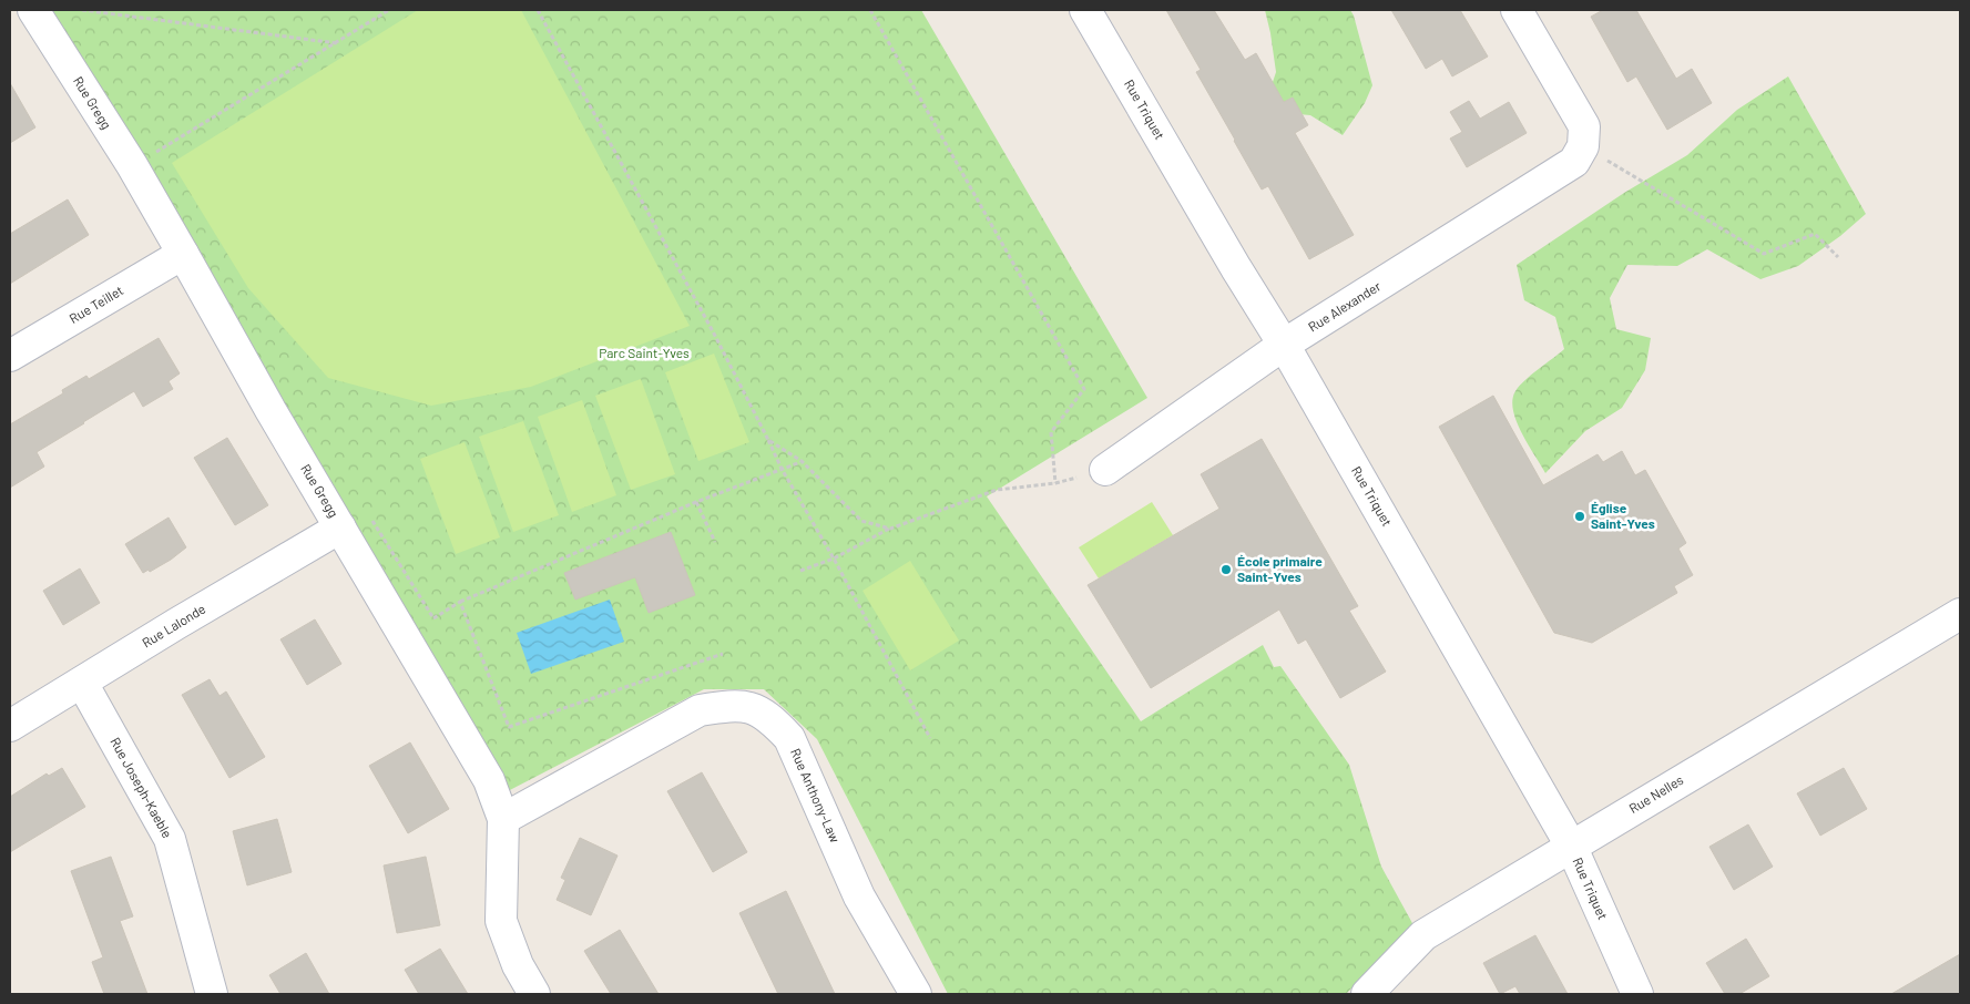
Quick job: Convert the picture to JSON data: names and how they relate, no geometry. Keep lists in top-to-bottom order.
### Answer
{
  "streets": {
    "street": [
      "Rue Gregg",
      "Rue Triquet",
      "Rue Teillet",
      "Rue Alexander",
      "Rue Lalonde",
      "Rue Joseph-Kaeble",
      "Rue Nelles",
      "Rue Anthony-Law"
    ]
  },
  "crossings": [
    ["Rue Gregg", "Rue Teillet"],
    ["Rue Gregg", "Rue Lalonde"],
    ["Rue Gregg", "Rue Anthony-Law"],
    ["Rue Triquet", "Rue Alexander"],
    ["Rue Triquet", "Rue Nelles"],
    ["Rue Lalonde", "Rue Joseph-Kaeble"]
  ],
  "parks": ["Parc Saint-Yves"],
  "places": ["Église Saint-Yves", "École primaire Saint-Yves"]
}
